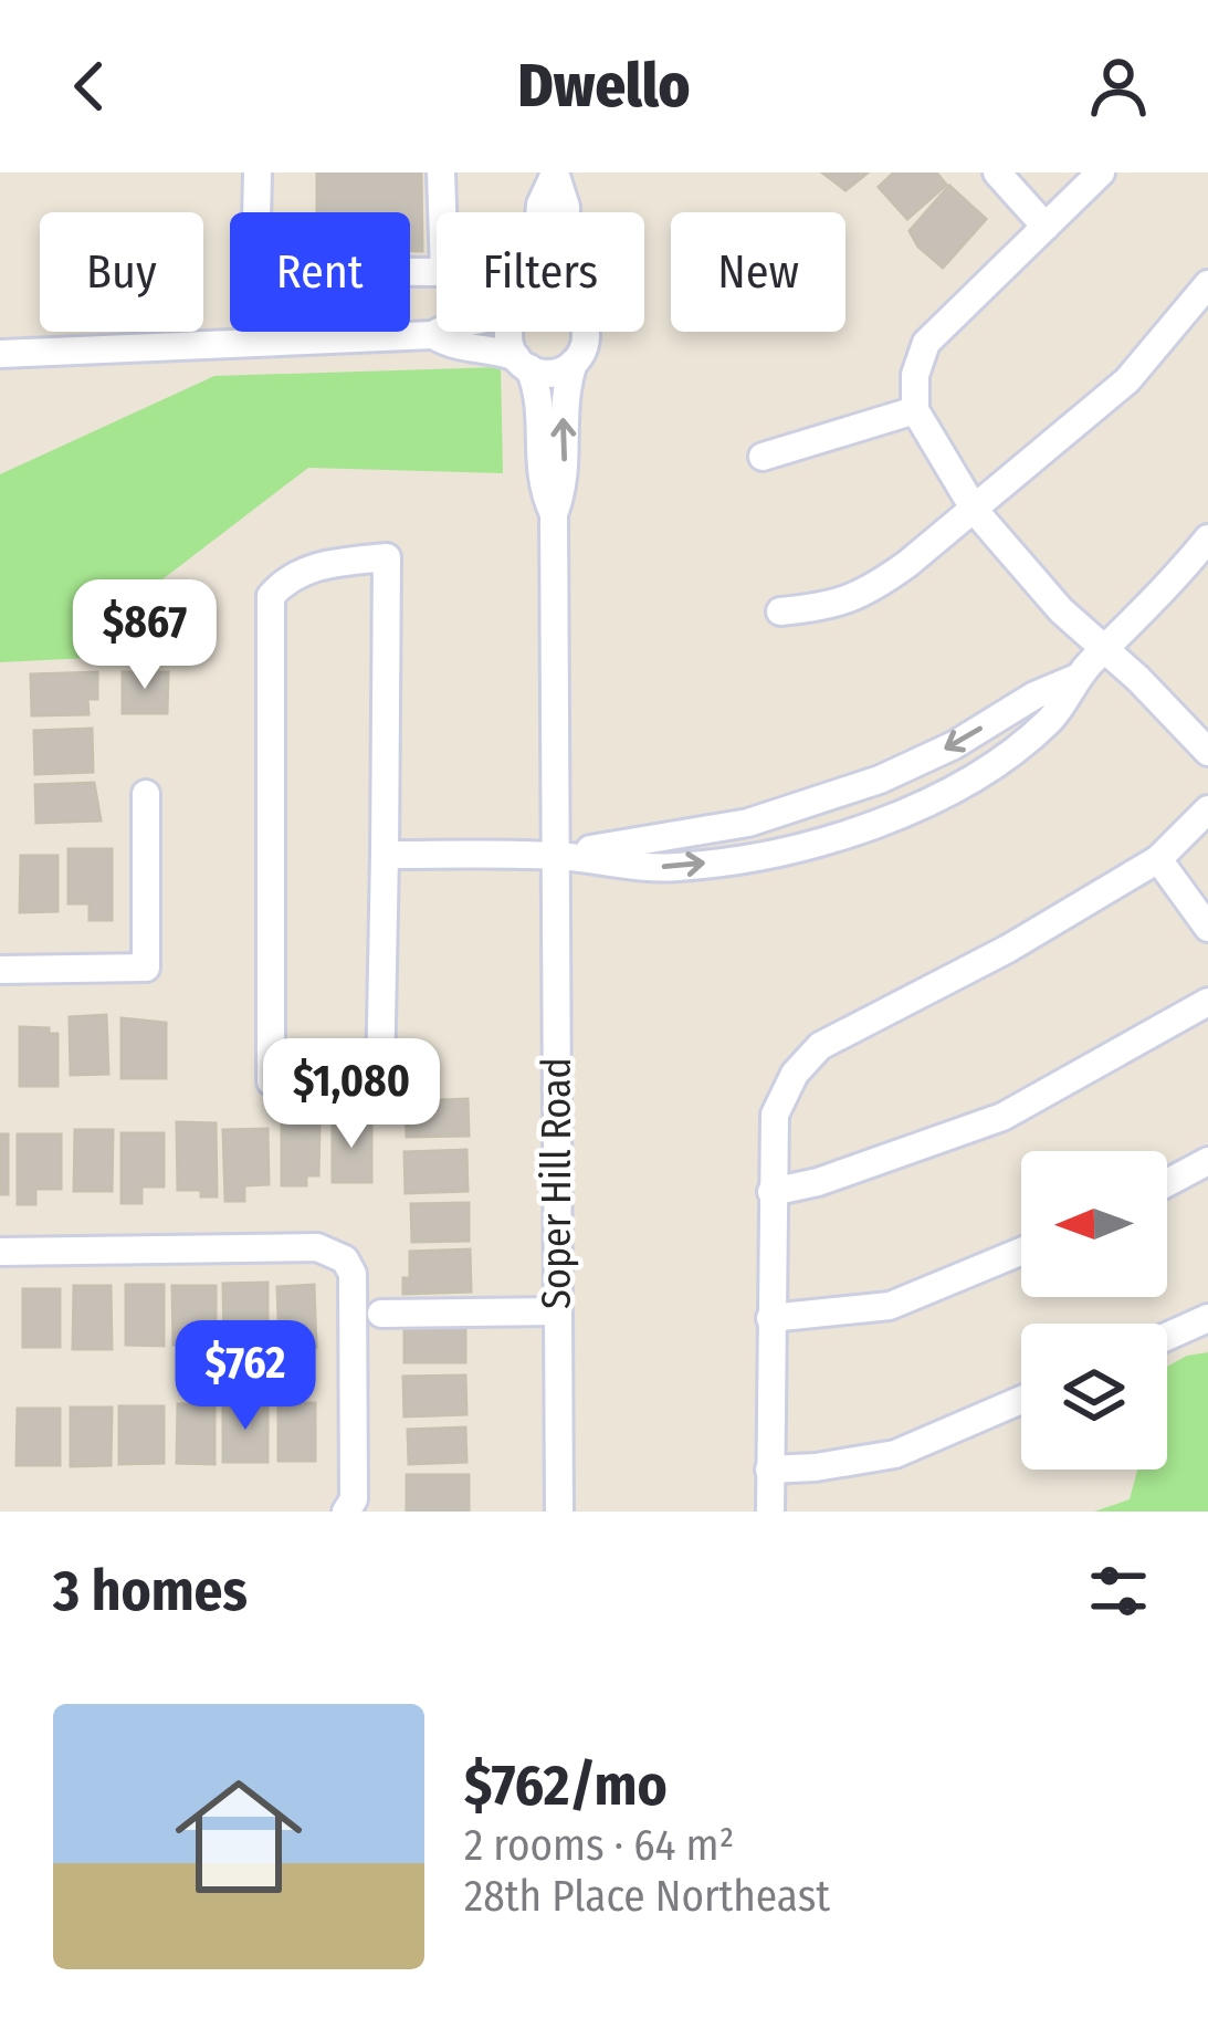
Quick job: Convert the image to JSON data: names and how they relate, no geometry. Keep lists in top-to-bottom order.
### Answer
{
  "streets": {
    "street": ["Soper Hill Road"]
  },
  "north": "left",
  "page": {
    "header": "Dwello",
    "chip": [
      "Buy",
      "Rent",
      "Filters",
      "New"
    ],
    "price": ["$867", "$1,080", "$762"],
    "heading": "3 homes",
    "list": [
      {
        "name": "$762/mo",
        "note": "2 rooms · 64 m² · 28th Place Northeast"
      }
    ]
  }
}
